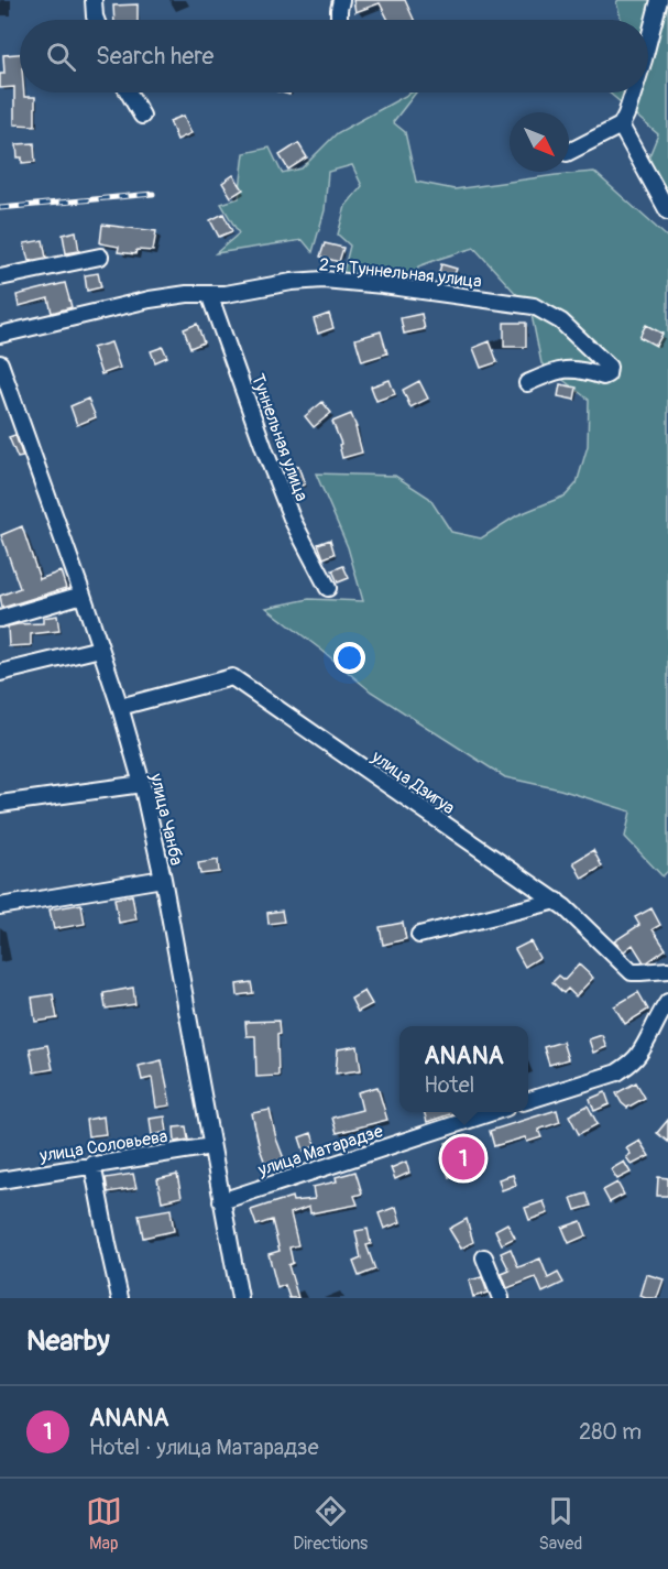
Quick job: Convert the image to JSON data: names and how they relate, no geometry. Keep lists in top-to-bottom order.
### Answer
{
  "streets": {
    "street": [
      "2-я Туннельная улица",
      "Туннельная улица",
      "улица Дзигуа",
      "улица Чанба",
      "улица Соловьева",
      "улица Матарадзе"
    ]
  },
  "crossings": [
    ["2-я Туннельная улица", "Туннельная улица"],
    ["улица Дзигуа", "улица Чанба"],
    ["улица Чанба", "улица Соловьева"],
    ["улица Чанба", "улица Матарадзе"]
  ],
  "north": "bottom right",
  "page": {
    "search": "Search here",
    "popup": ["ANANA", "Hotel"],
    "pins": "1",
    "heading": "Nearby",
    "list": [
      {
        "mark": "1",
        "name": "ANANA",
        "note": "Hotel · улица Матарадзе",
        "value": "280 m"
      }
    ],
    "nav": ["Map", "Directions", "Saved"]
  }
}
